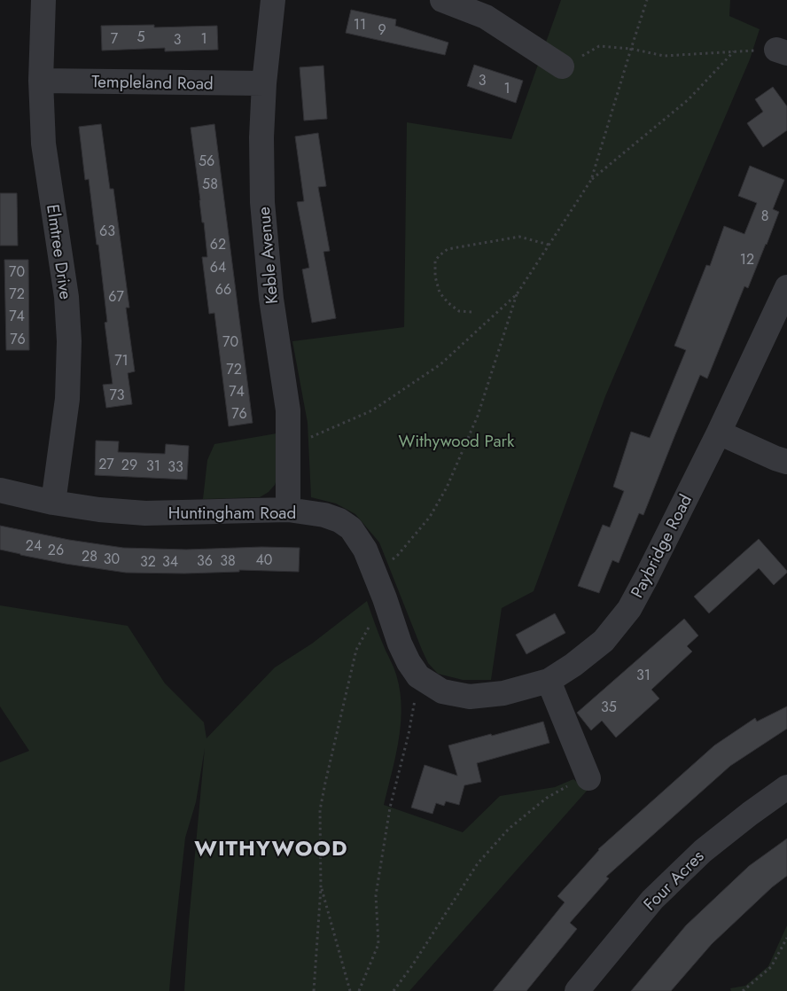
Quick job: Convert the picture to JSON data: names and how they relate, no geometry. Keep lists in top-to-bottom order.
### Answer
{
  "streets": {
    "street": [
      "Templeland Road",
      "Elmtree Drive",
      "Keble Avenue",
      "Huntingham Road",
      "Paybridge Road",
      "Four Acres"
    ]
  },
  "crossings": [
    ["Templeland Road", "Elmtree Drive"],
    ["Templeland Road", "Keble Avenue"],
    ["Elmtree Drive", "Huntingham Road"],
    ["Keble Avenue", "Huntingham Road"],
    ["Huntingham Road", "Paybridge Road"]
  ],
  "districts": ["WITHYWOOD"],
  "parks": ["Withywood Park"],
  "house_numbers": [
    "11",
    "9",
    "5",
    "7",
    "1",
    "3",
    "3",
    "1",
    "56",
    "58",
    "8",
    "63",
    "62",
    "12",
    "64",
    "70",
    "66",
    "72",
    "67",
    "74",
    "76",
    "70",
    "71",
    "72",
    "74",
    "73",
    "76",
    "27",
    "29",
    "31",
    "33",
    "24",
    "26",
    "28",
    "30",
    "40",
    "36",
    "38",
    "32",
    "34",
    "31",
    "35"
  ]
}
